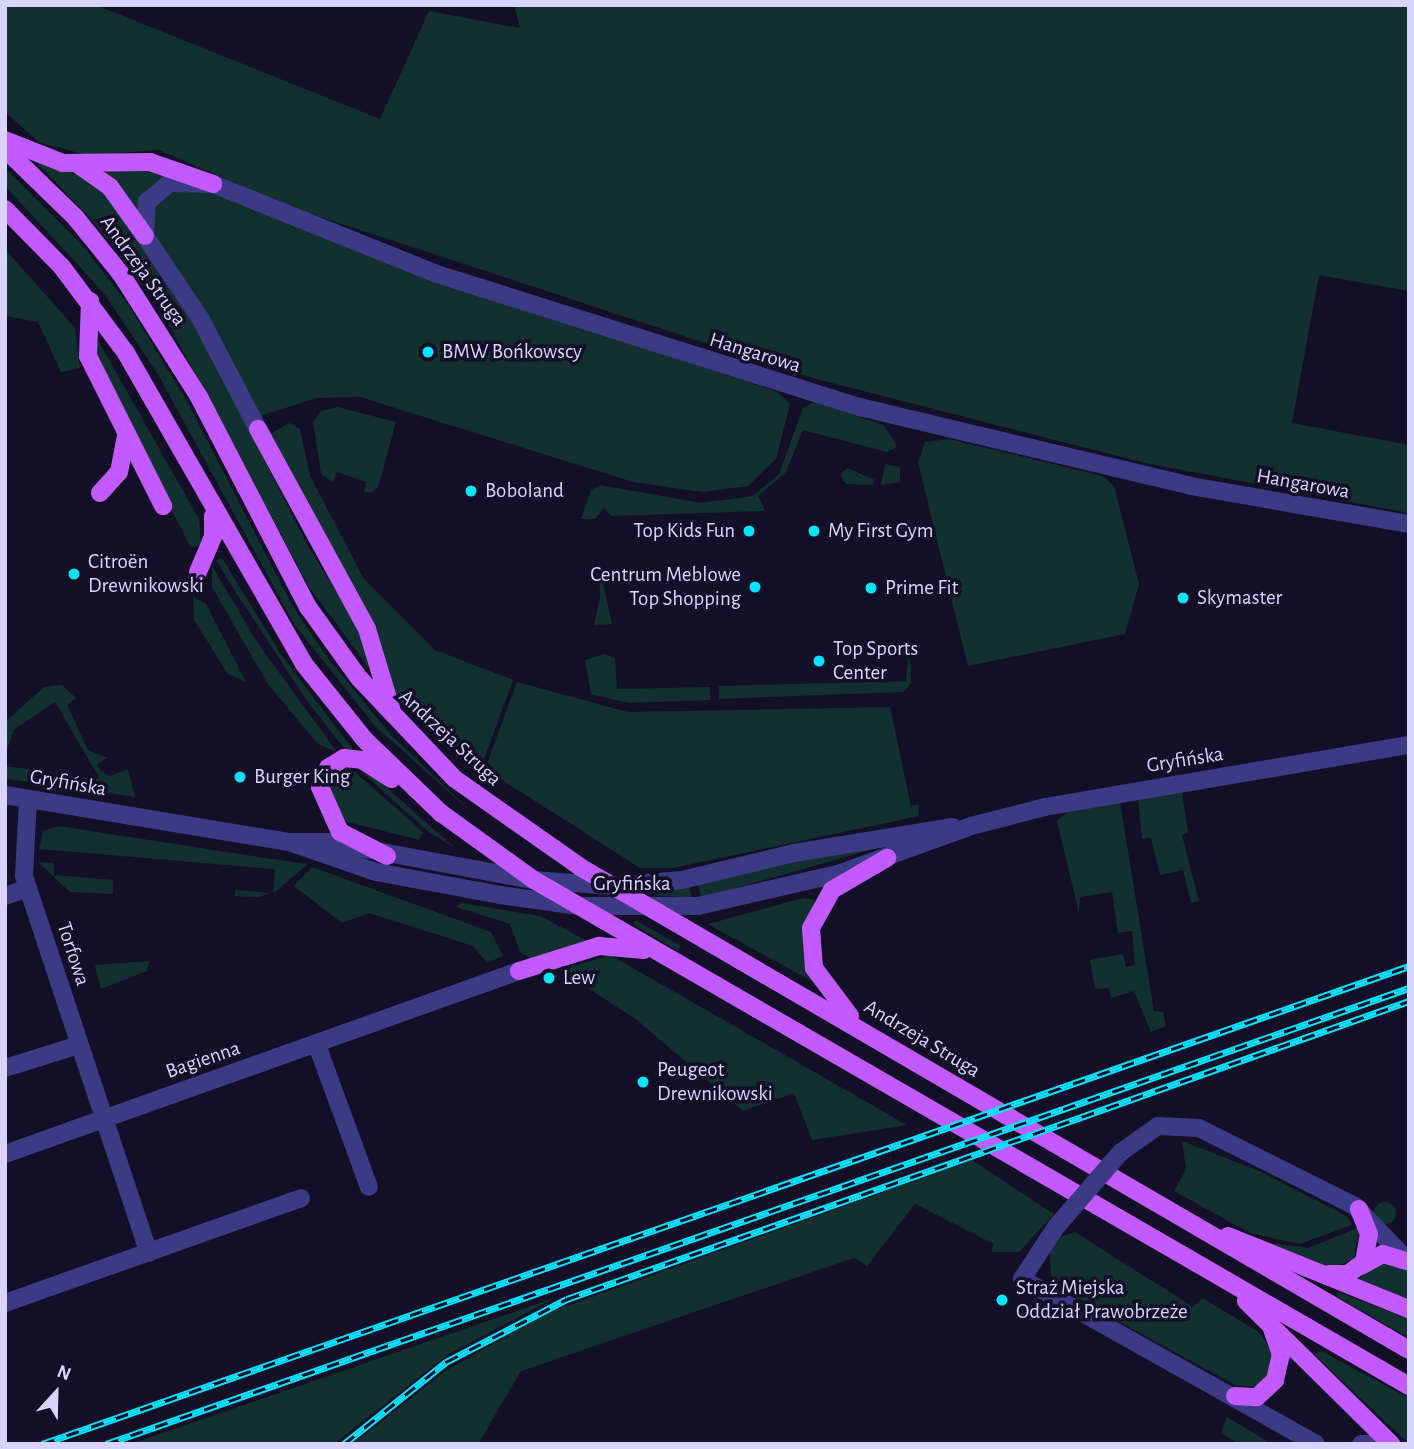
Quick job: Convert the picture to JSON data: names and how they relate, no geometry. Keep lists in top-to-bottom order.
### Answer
{
  "streets": {
    "main road": ["Andrzeja Struga"],
    "street": [
      "Hangarowa",
      "Gryfińska",
      "Torfowa",
      "Bagienna"
    ]
  },
  "crossings": [
    ["Andrzeja Struga", "Gryfińska"],
    ["Gryfińska", "Torfowa"],
    ["Torfowa", "Bagienna"]
  ],
  "places": [
    "BMW Bońkowscy",
    "Boboland",
    "Top Kids Fun",
    "My First Gym",
    "Citroën Drewnikowski",
    "Centrum Meblowe Top Shopping",
    "Prime Fit",
    "Skymaster",
    "Top Sports Center",
    "Burger King",
    "Lew",
    "Peugeot Drewnikowski",
    "Straż Miejska Oddział Prawobrzeże"
  ],
  "north": "top"
}
